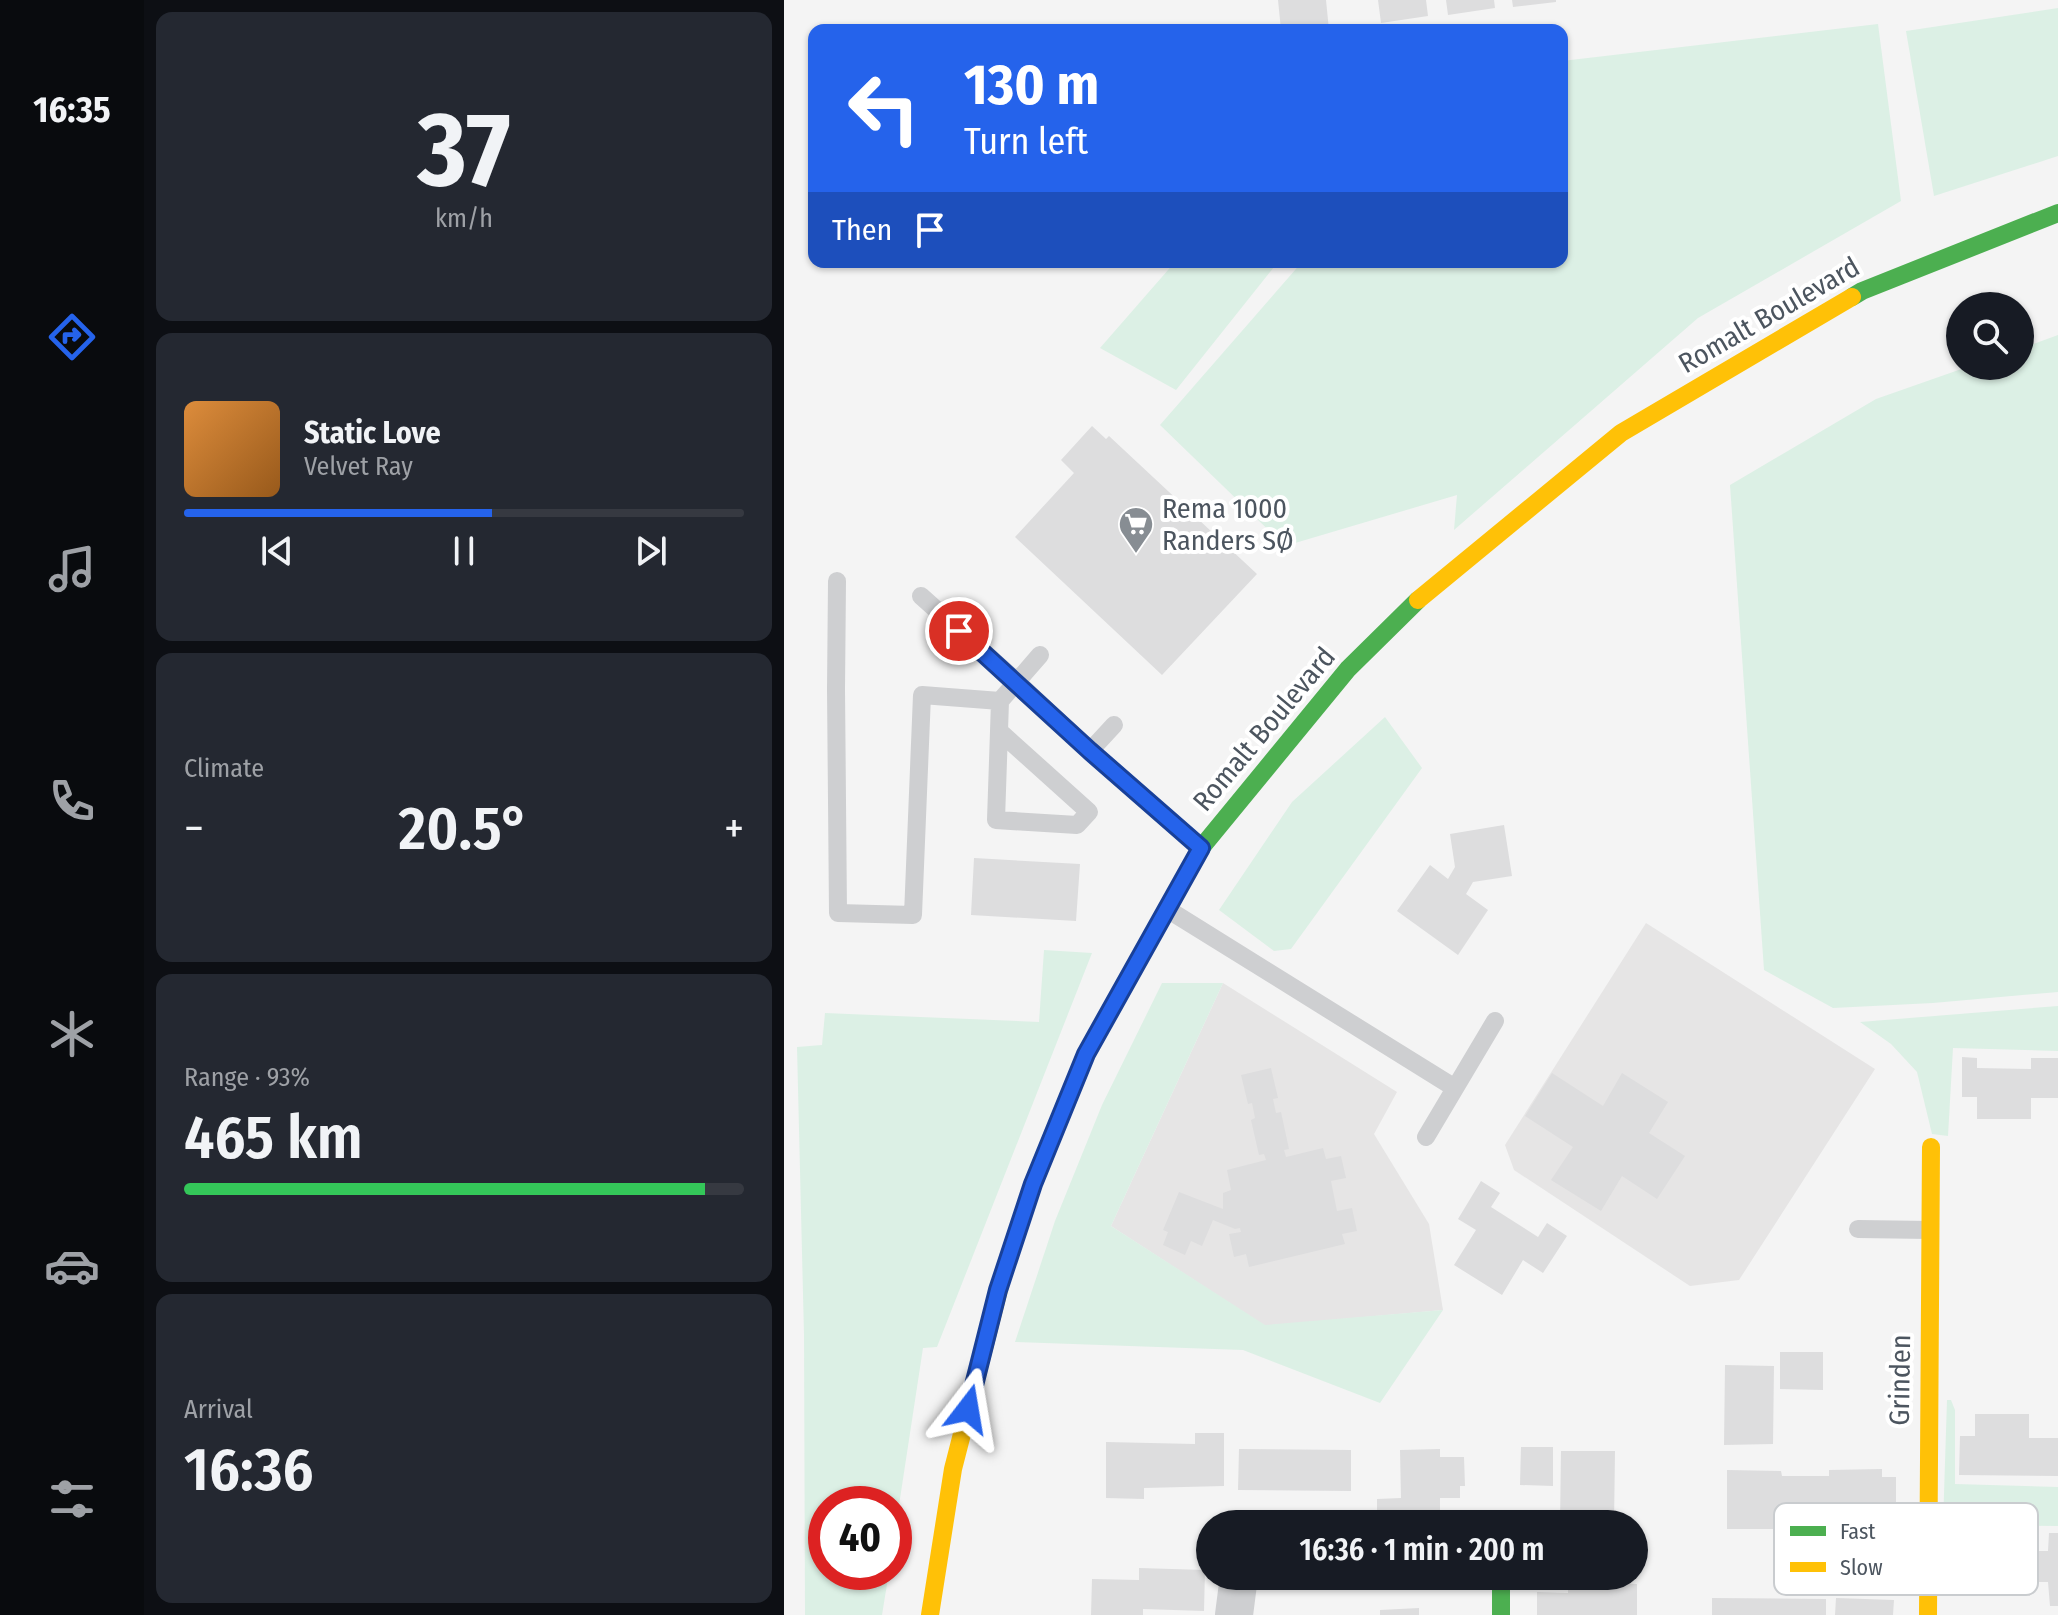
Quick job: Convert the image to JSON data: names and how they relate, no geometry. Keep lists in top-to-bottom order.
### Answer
{
  "streets": {
    "street": ["Romalt Boulevard", "Grinden"]
  },
  "places": {
    "supermarket": ["Rema 1000 Randers SØ"]
  },
  "legend": ["Fast", "Slow"],
  "page": {
    "tabs": "16:35",
    "tile": [
      ["37", "km/h"],
      "Climate",
      ["Range · 93%", "465 km"],
      ["Arrival", "16:36"]
    ],
    "turn": ["130 m", "Turn left"],
    "then": "Then",
    "song": ["Static Love", "Velvet Ray"],
    "heat": ["−", "20.5°", "+"],
    "limit": "40",
    "trip": "16:36 · 1 min · 200 m"
  }
}
